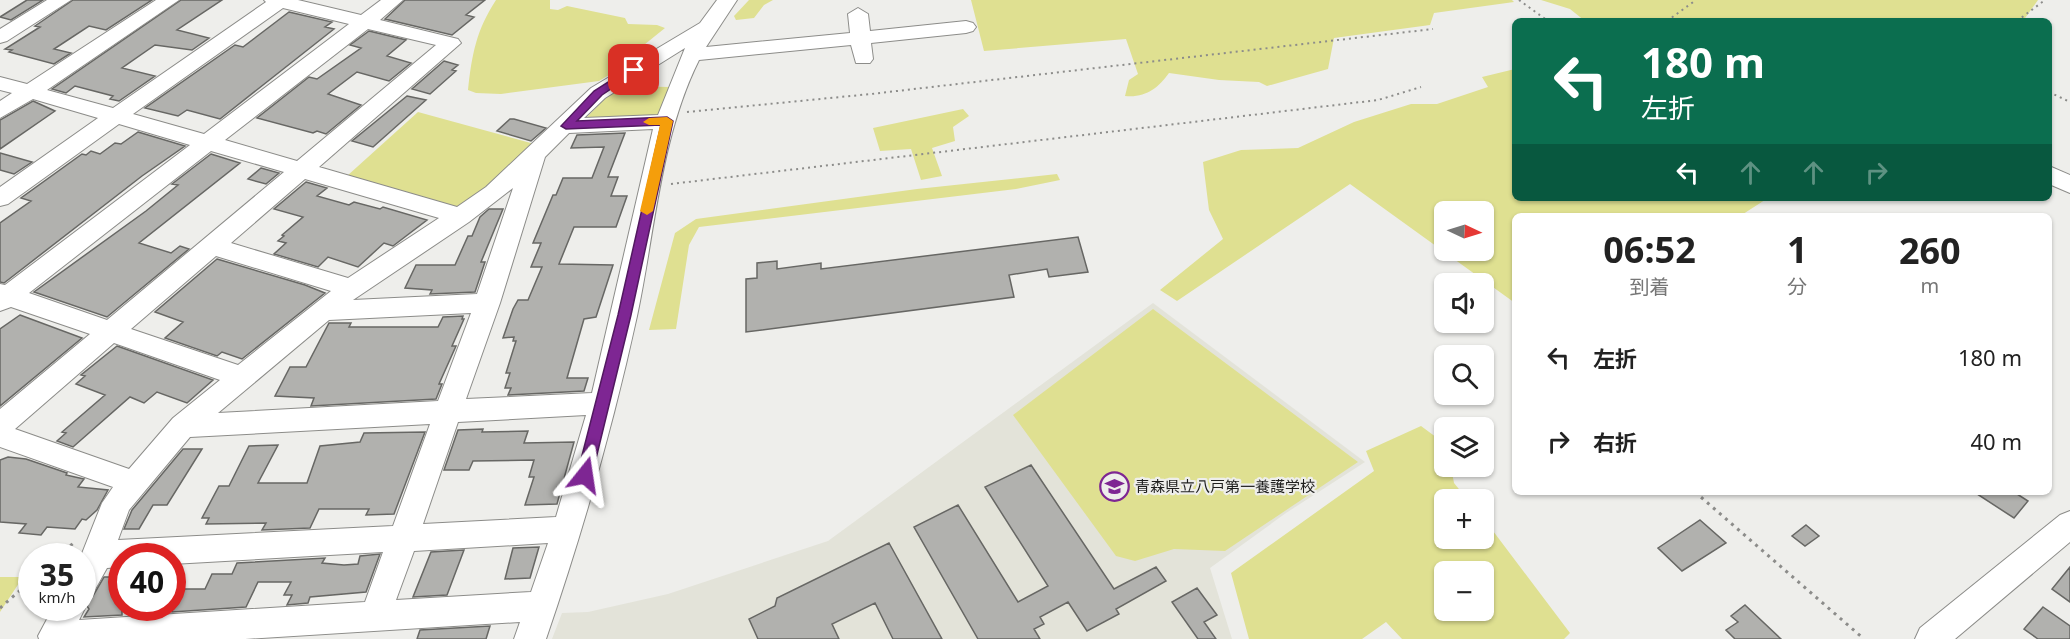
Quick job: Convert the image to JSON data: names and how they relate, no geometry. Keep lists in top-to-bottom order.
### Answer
{
  "places": {
    "school or university": ["青森県立八戸第一養護学校"]
  },
  "north": "right",
  "page": {
    "turn": ["180 m", "左折"],
    "map_buttons": ["+", "−"],
    "eta": [
      "06:52",
      "到着",
      "1",
      "分",
      "260",
      "m"
    ],
    "list": [
      {
        "name": "左折",
        "value": "180 m"
      },
      {
        "name": "右折",
        "value": "40 m"
      }
    ],
    "speed": "35 km/h",
    "limit": "40"
  }
}
